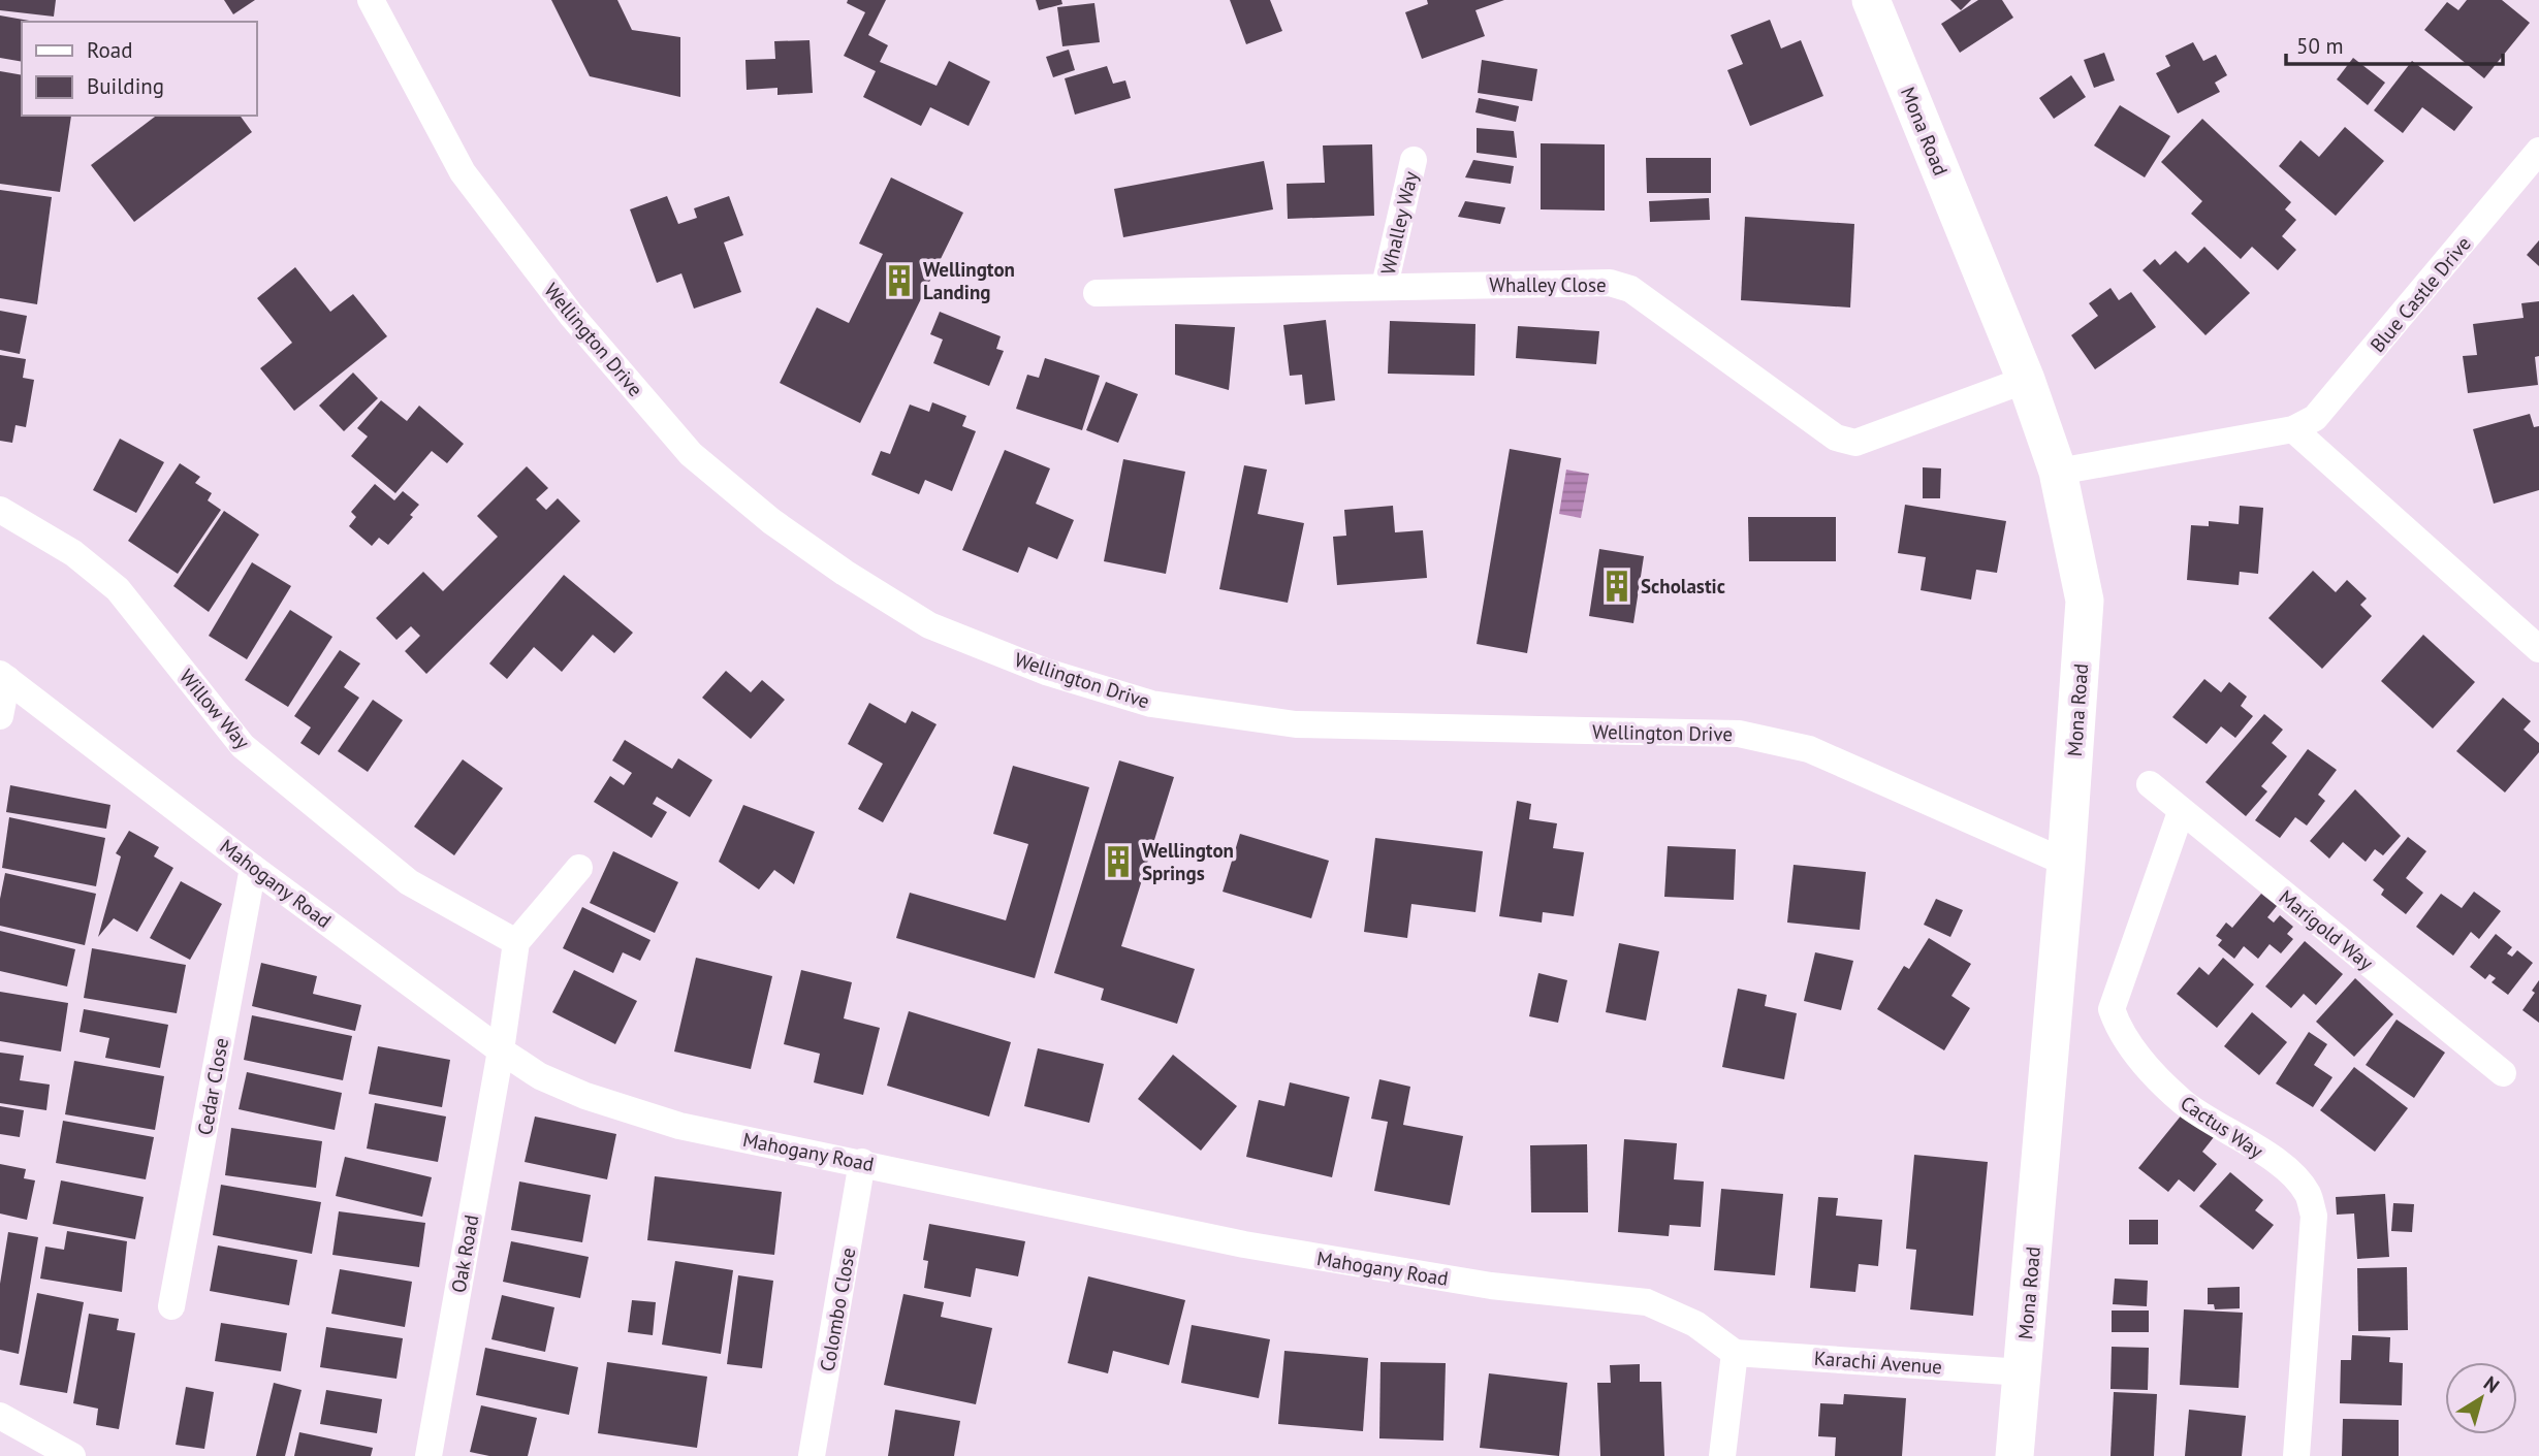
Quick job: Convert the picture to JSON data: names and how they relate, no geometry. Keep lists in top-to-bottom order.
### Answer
{
  "streets": {
    "street": [
      "Mona Road",
      "Whalley Way",
      "Whalley Close",
      "Blue Castle Drive",
      "Wellington Drive",
      "Willow Way",
      "Mahogany Road",
      "Marigold Way",
      "Cedar Close",
      "Cactus Way",
      "Oak Road",
      "Colombo Close",
      "Karachi Avenue"
    ]
  },
  "crossings": [
    ["Mona Road", "Whalley Close"],
    ["Mona Road", "Blue Castle Drive"],
    ["Mona Road", "Wellington Drive"],
    ["Mona Road", "Karachi Avenue"],
    ["Whalley Way", "Whalley Close"],
    ["Mahogany Road", "Cedar Close"],
    ["Mahogany Road", "Oak Road"],
    ["Mahogany Road", "Colombo Close"],
    ["Mahogany Road", "Karachi Avenue"],
    ["Marigold Way", "Cactus Way"]
  ],
  "places": {
    "building": ["Wellington Landing", "Scholastic", "Wellington Springs"]
  },
  "legend": ["Road", "Building"],
  "scale_bar": "50 m",
  "north": "top right"
}
